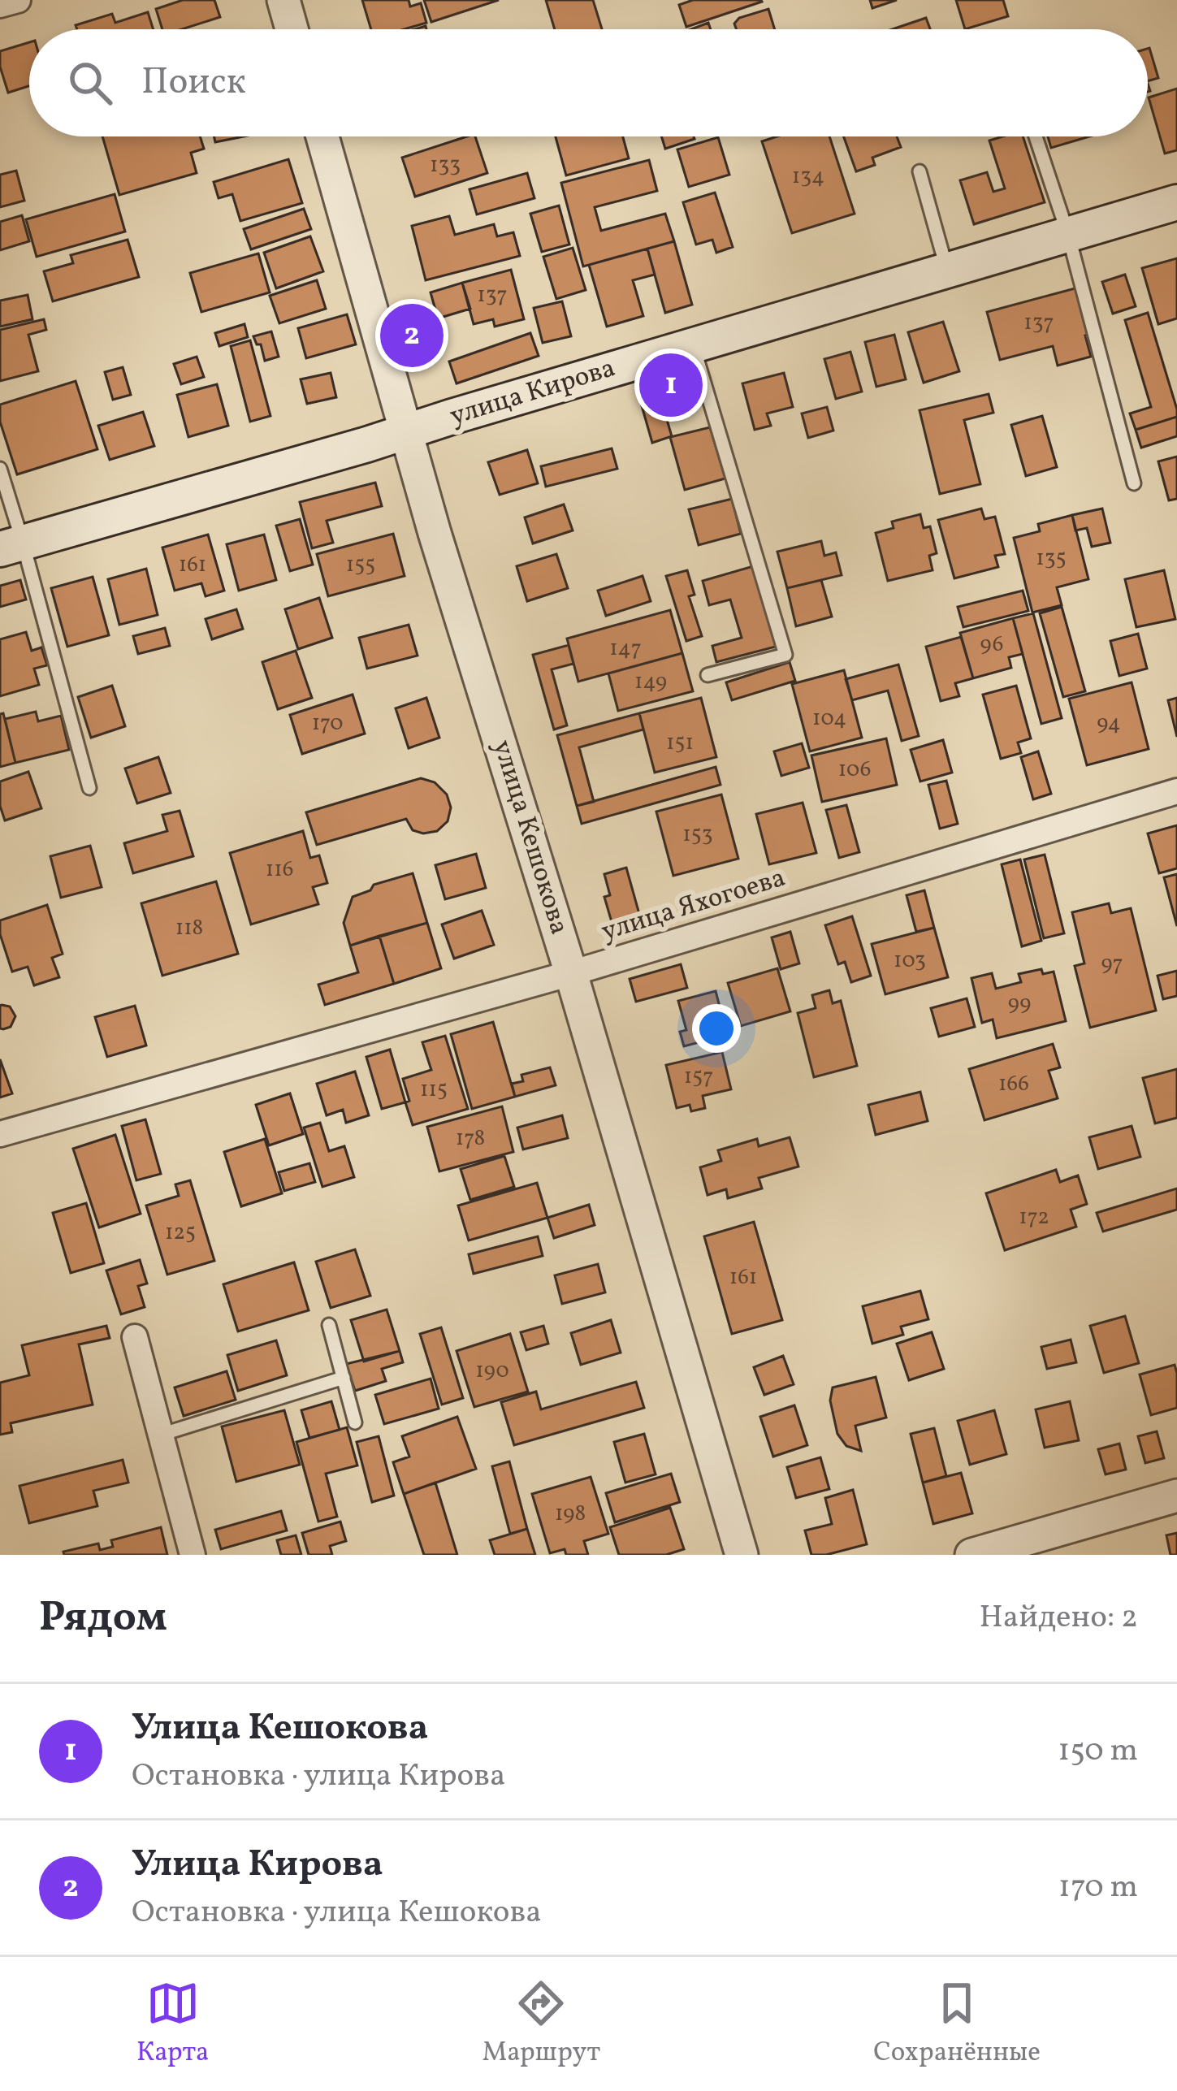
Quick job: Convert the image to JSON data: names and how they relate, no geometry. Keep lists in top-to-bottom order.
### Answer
{
  "streets": {
    "main road": ["улица Кирова"],
    "street": ["улица Кешокова", "улица Яхогоева"]
  },
  "crossings": [
    ["улица Кирова", "улица Кешокова"],
    ["улица Кешокова", "улица Яхогоева"]
  ],
  "house_numbers": [
    "133",
    "134",
    "137",
    "137",
    "135",
    "161",
    "155",
    "96",
    "147",
    "149",
    "104",
    "170",
    "94",
    "151",
    "106",
    "153",
    "116",
    "118",
    "103",
    "97",
    "99",
    "157",
    "166",
    "115",
    "178",
    "172",
    "125",
    "161",
    "190",
    "198"
  ],
  "page": {
    "search": "Поиск",
    "pins": ["2", "1"],
    "heading": ["Рядом", "Найдено: 2"],
    "list": [
      {
        "mark": "1",
        "name": "Улица Кешокова",
        "note": "Остановка · улица Кирова",
        "value": "150 m"
      },
      {
        "mark": "2",
        "name": "Улица Кирова",
        "note": "Остановка · улица Кешокова",
        "value": "170 m"
      }
    ],
    "nav": ["Карта", "Маршрут", "Сохранённые"]
  }
}
